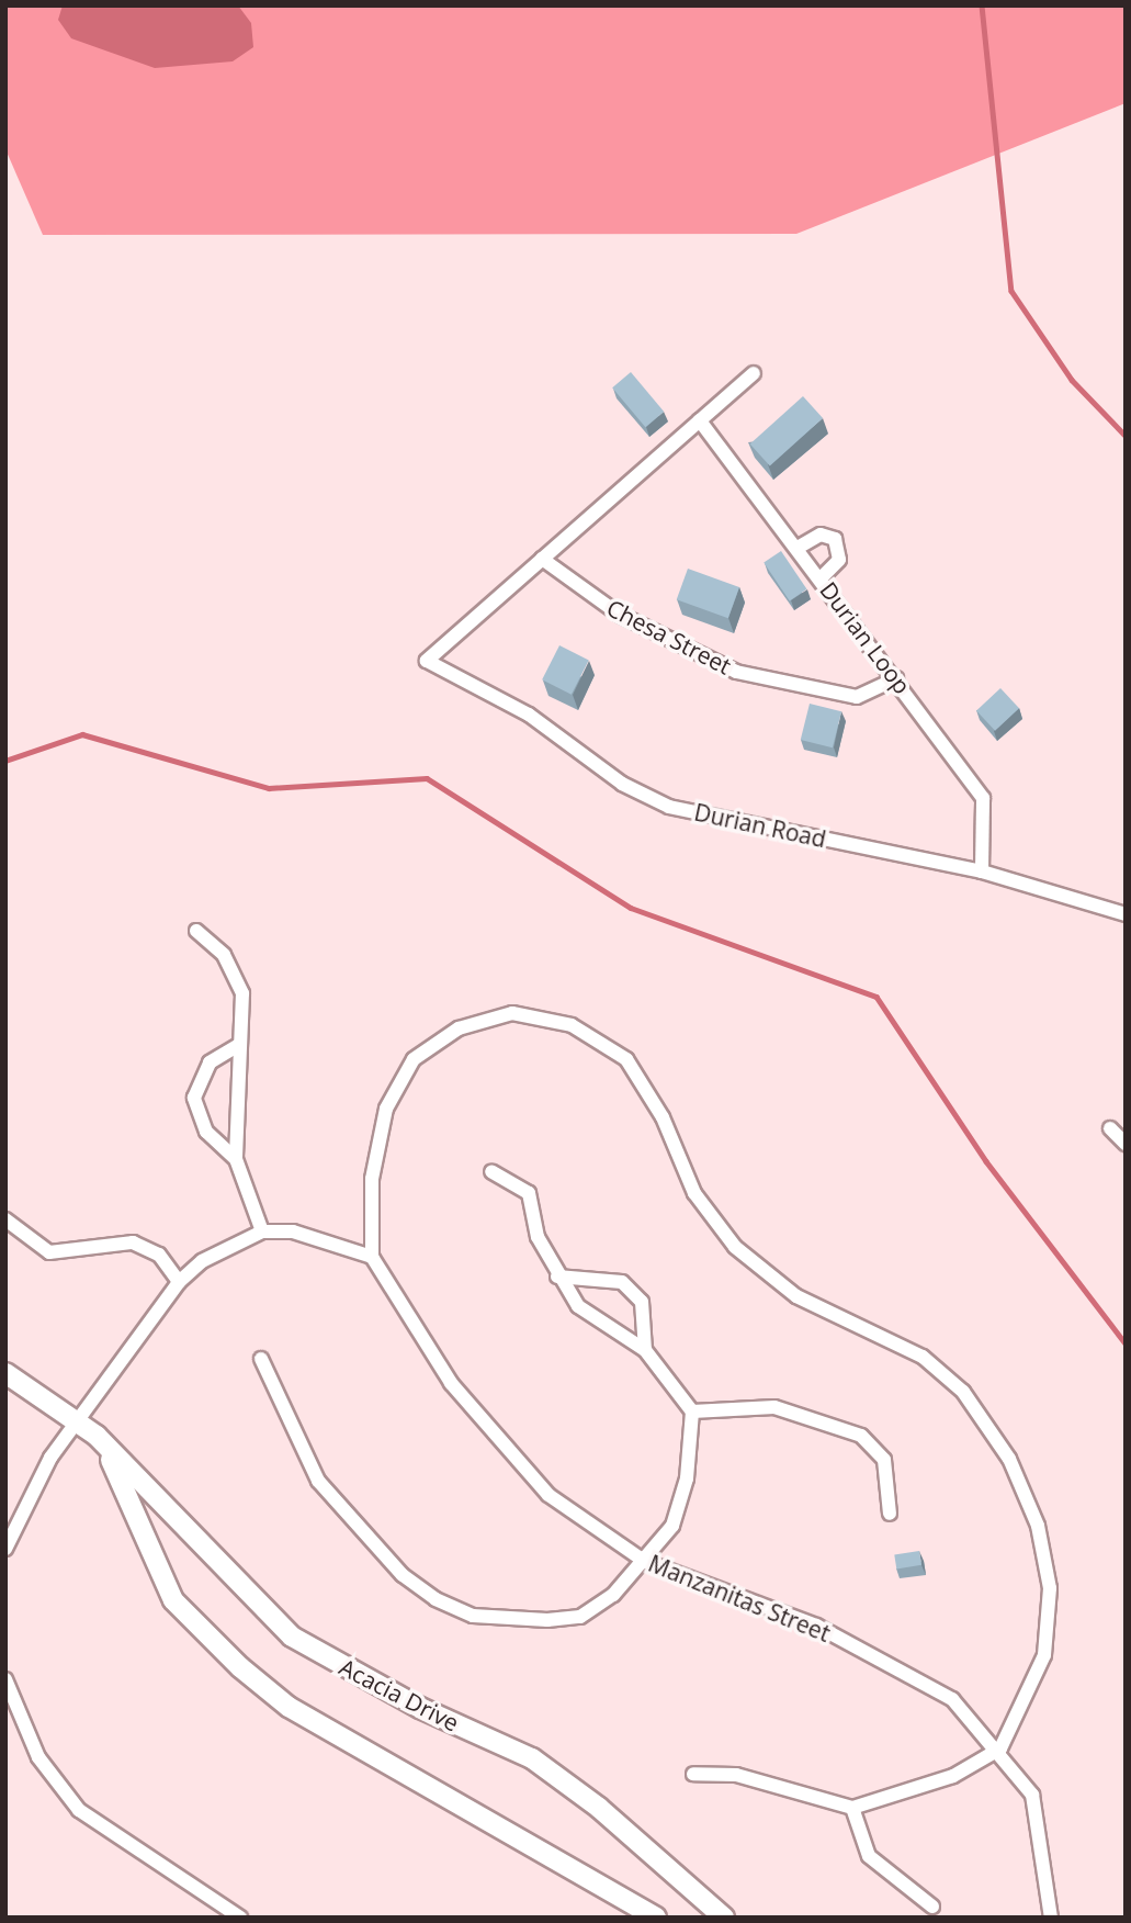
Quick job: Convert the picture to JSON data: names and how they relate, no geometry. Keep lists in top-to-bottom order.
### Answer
{
  "streets": {
    "street": [
      "Chesa Street",
      "Durian Loop",
      "Durian Road",
      "Manzanitas Street",
      "Acacia Drive"
    ]
  },
  "crossings": [
    ["Chesa Street", "Durian Loop"],
    ["Chesa Street", "Durian Road"],
    ["Durian Loop", "Durian Road"]
  ]
}
